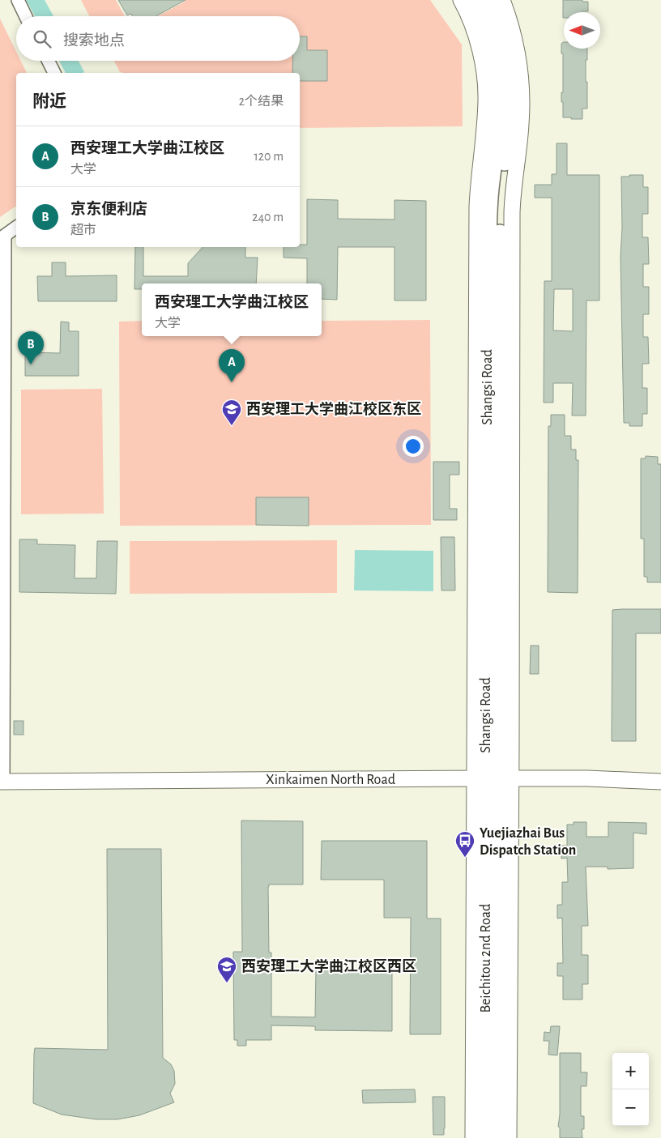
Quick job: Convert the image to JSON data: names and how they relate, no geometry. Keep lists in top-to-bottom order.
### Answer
{
  "streets": {
    "main road": ["Shangsi Road", "Beichitou 2nd Road"],
    "street": ["Xinkaimen North Road"]
  },
  "crossings": [
    ["Shangsi Road", "Xinkaimen North Road"],
    ["Shangsi Road", "Beichitou 2nd Road"],
    ["Xinkaimen North Road", "Beichitou 2nd Road"]
  ],
  "places": {
    "school or university": ["西安理工大学曲江校区东区", "西安理工大学曲江校区西区"],
    "bus stop": ["Yuejiazhai Bus Dispatch Station"]
  },
  "north": "left",
  "page": {
    "search": "搜索地点",
    "heading": ["附近", "2个结果"],
    "list": [
      {
        "mark": "A",
        "name": "西安理工大学曲江校区",
        "note": "大学",
        "value": "120 m"
      },
      {
        "mark": "B",
        "name": "京东便利店",
        "note": "超市",
        "value": "240 m"
      }
    ],
    "popup": ["西安理工大学曲江校区", "大学"],
    "pins": ["B", "A"],
    "map_buttons": ["+", "−"]
  }
}
